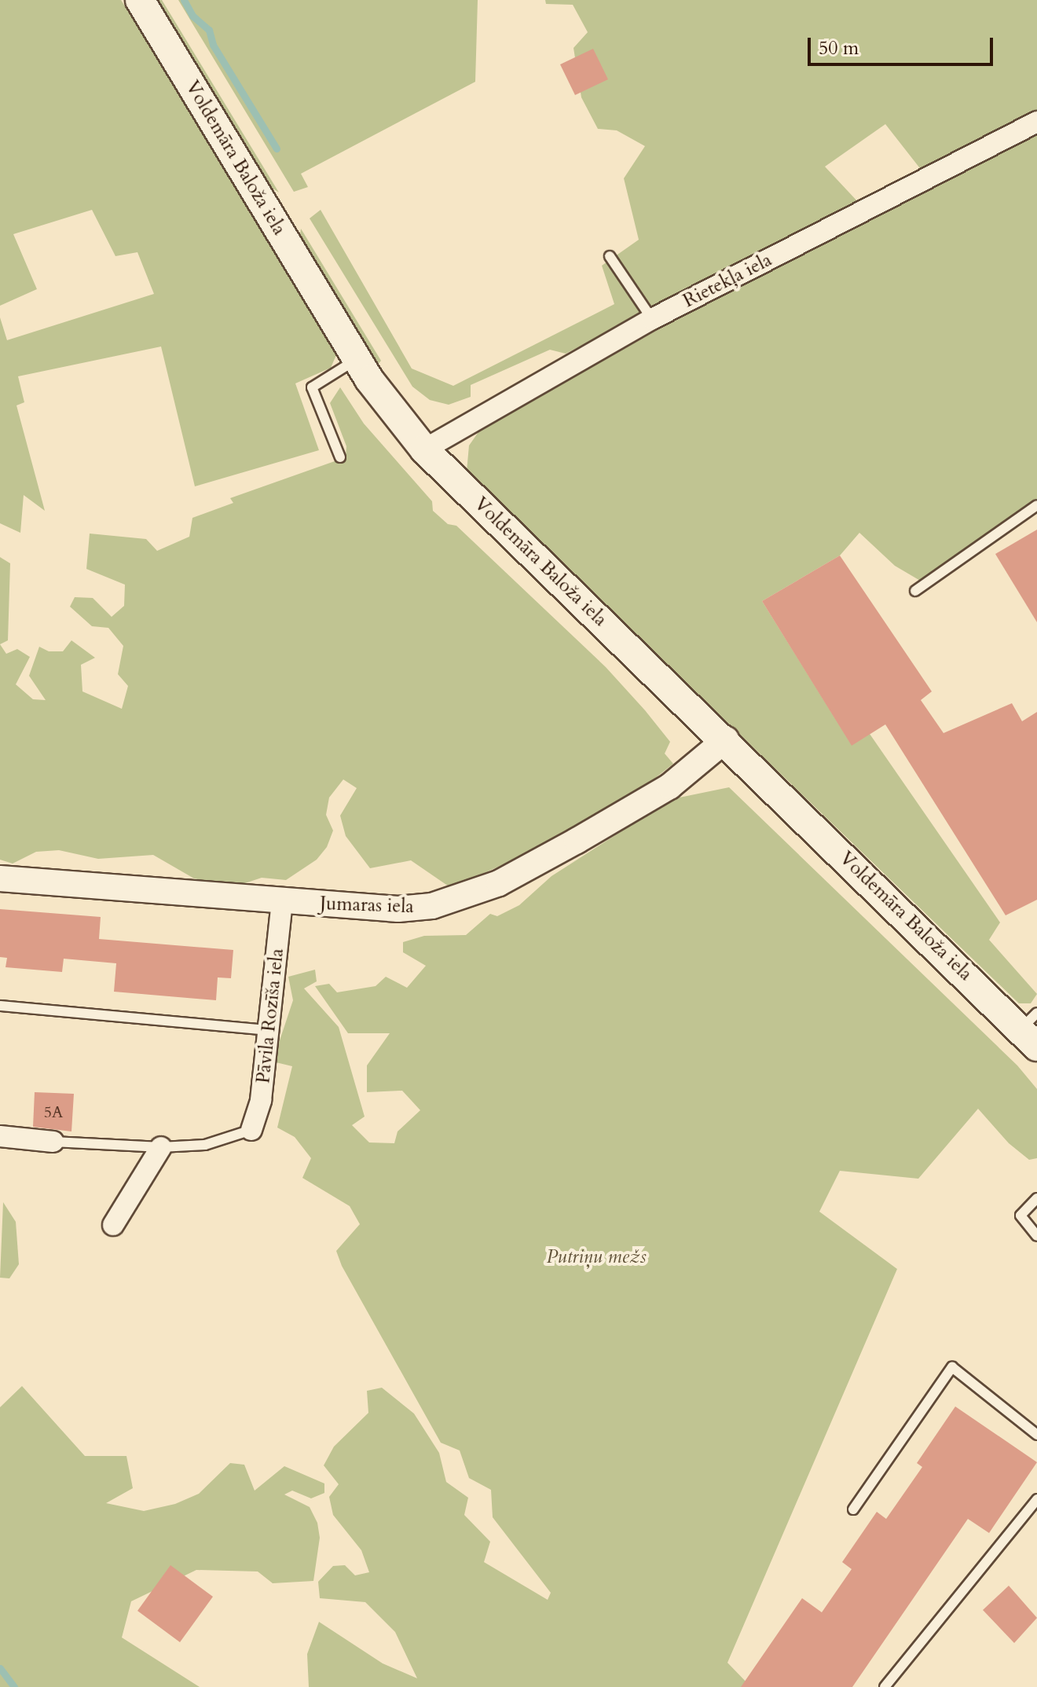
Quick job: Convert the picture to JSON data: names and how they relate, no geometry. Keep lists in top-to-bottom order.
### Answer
{
  "streets": {
    "main road": ["Voldemāra Baloža iela"],
    "street": ["Rietekļa iela", "Jumaras iela", "Pāvila Rozīša iela"]
  },
  "crossings": [
    ["Voldemāra Baloža iela", "Rietekļa iela"],
    ["Voldemāra Baloža iela", "Jumaras iela"],
    ["Jumaras iela", "Pāvila Rozīša iela"]
  ],
  "parks": ["Putriņu mežs"],
  "house_numbers": ["5A"],
  "scale_bar": "50 m"
}
